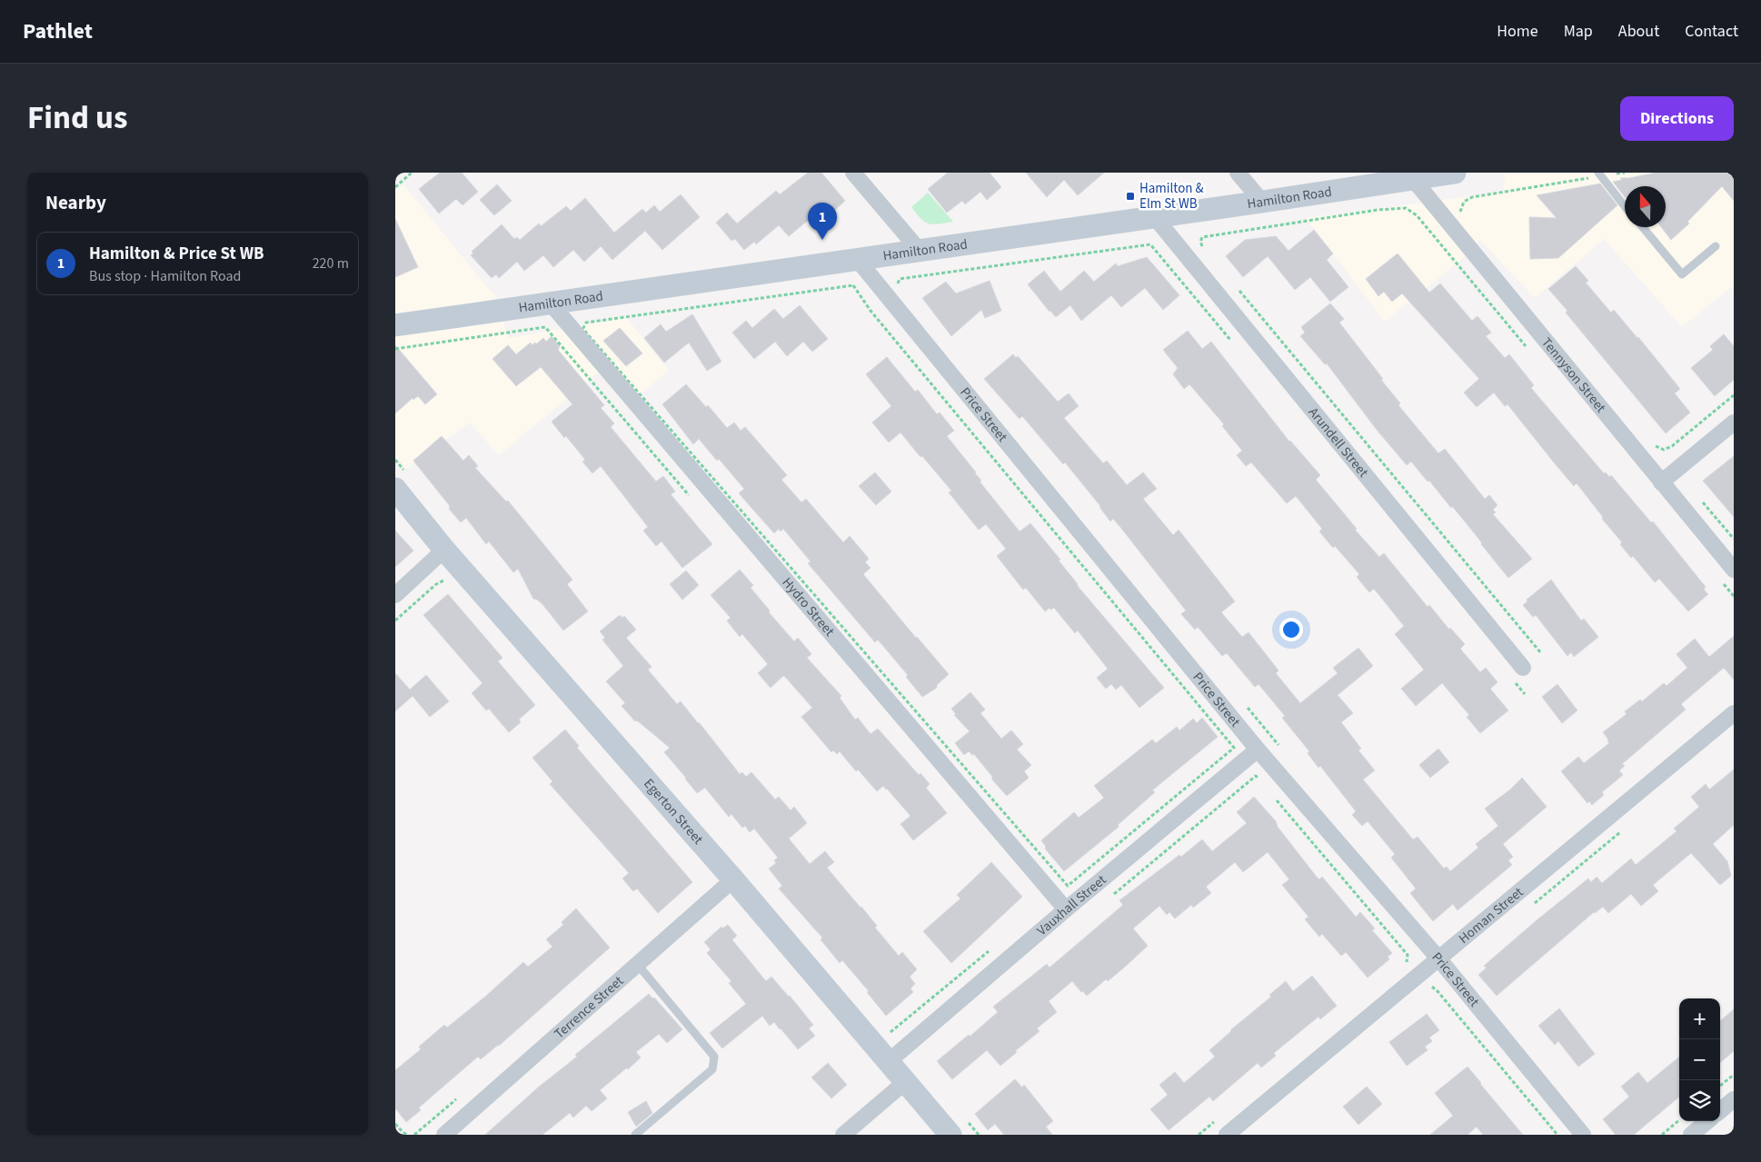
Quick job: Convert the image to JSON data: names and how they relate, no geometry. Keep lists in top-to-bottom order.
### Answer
{
  "streets": {
    "main road": ["Hamilton Road", "Egerton Street"],
    "street": [
      "Tennyson Street",
      "Price Street",
      "Arundell Street",
      "Hydro Street",
      "Vauxhall Street",
      "Homan Street",
      "Terrence Street"
    ]
  },
  "crossings": [
    ["Hamilton Road", "Tennyson Street"],
    ["Hamilton Road", "Price Street"],
    ["Hamilton Road", "Arundell Street"],
    ["Hamilton Road", "Hydro Street"],
    ["Price Street", "Vauxhall Street"],
    ["Price Street", "Homan Street"],
    ["Hydro Street", "Vauxhall Street"],
    ["Egerton Street", "Vauxhall Street"],
    ["Egerton Street", "Terrence Street"]
  ],
  "places": {
    "transit": ["Hamilton & Elm St WB"]
  },
  "north": "top",
  "page": {
    "header": "Pathlet",
    "nav": [
      "Home",
      "Map",
      "About",
      "Contact"
    ],
    "title": "Find us",
    "buttons": "Directions",
    "heading": "Nearby",
    "pins": "1",
    "list": [
      {
        "mark": "1",
        "name": "Hamilton & Price St WB",
        "note": "Bus stop · Hamilton Road",
        "value": "220 m"
      }
    ],
    "map_buttons": ["+", "−"]
  }
}
